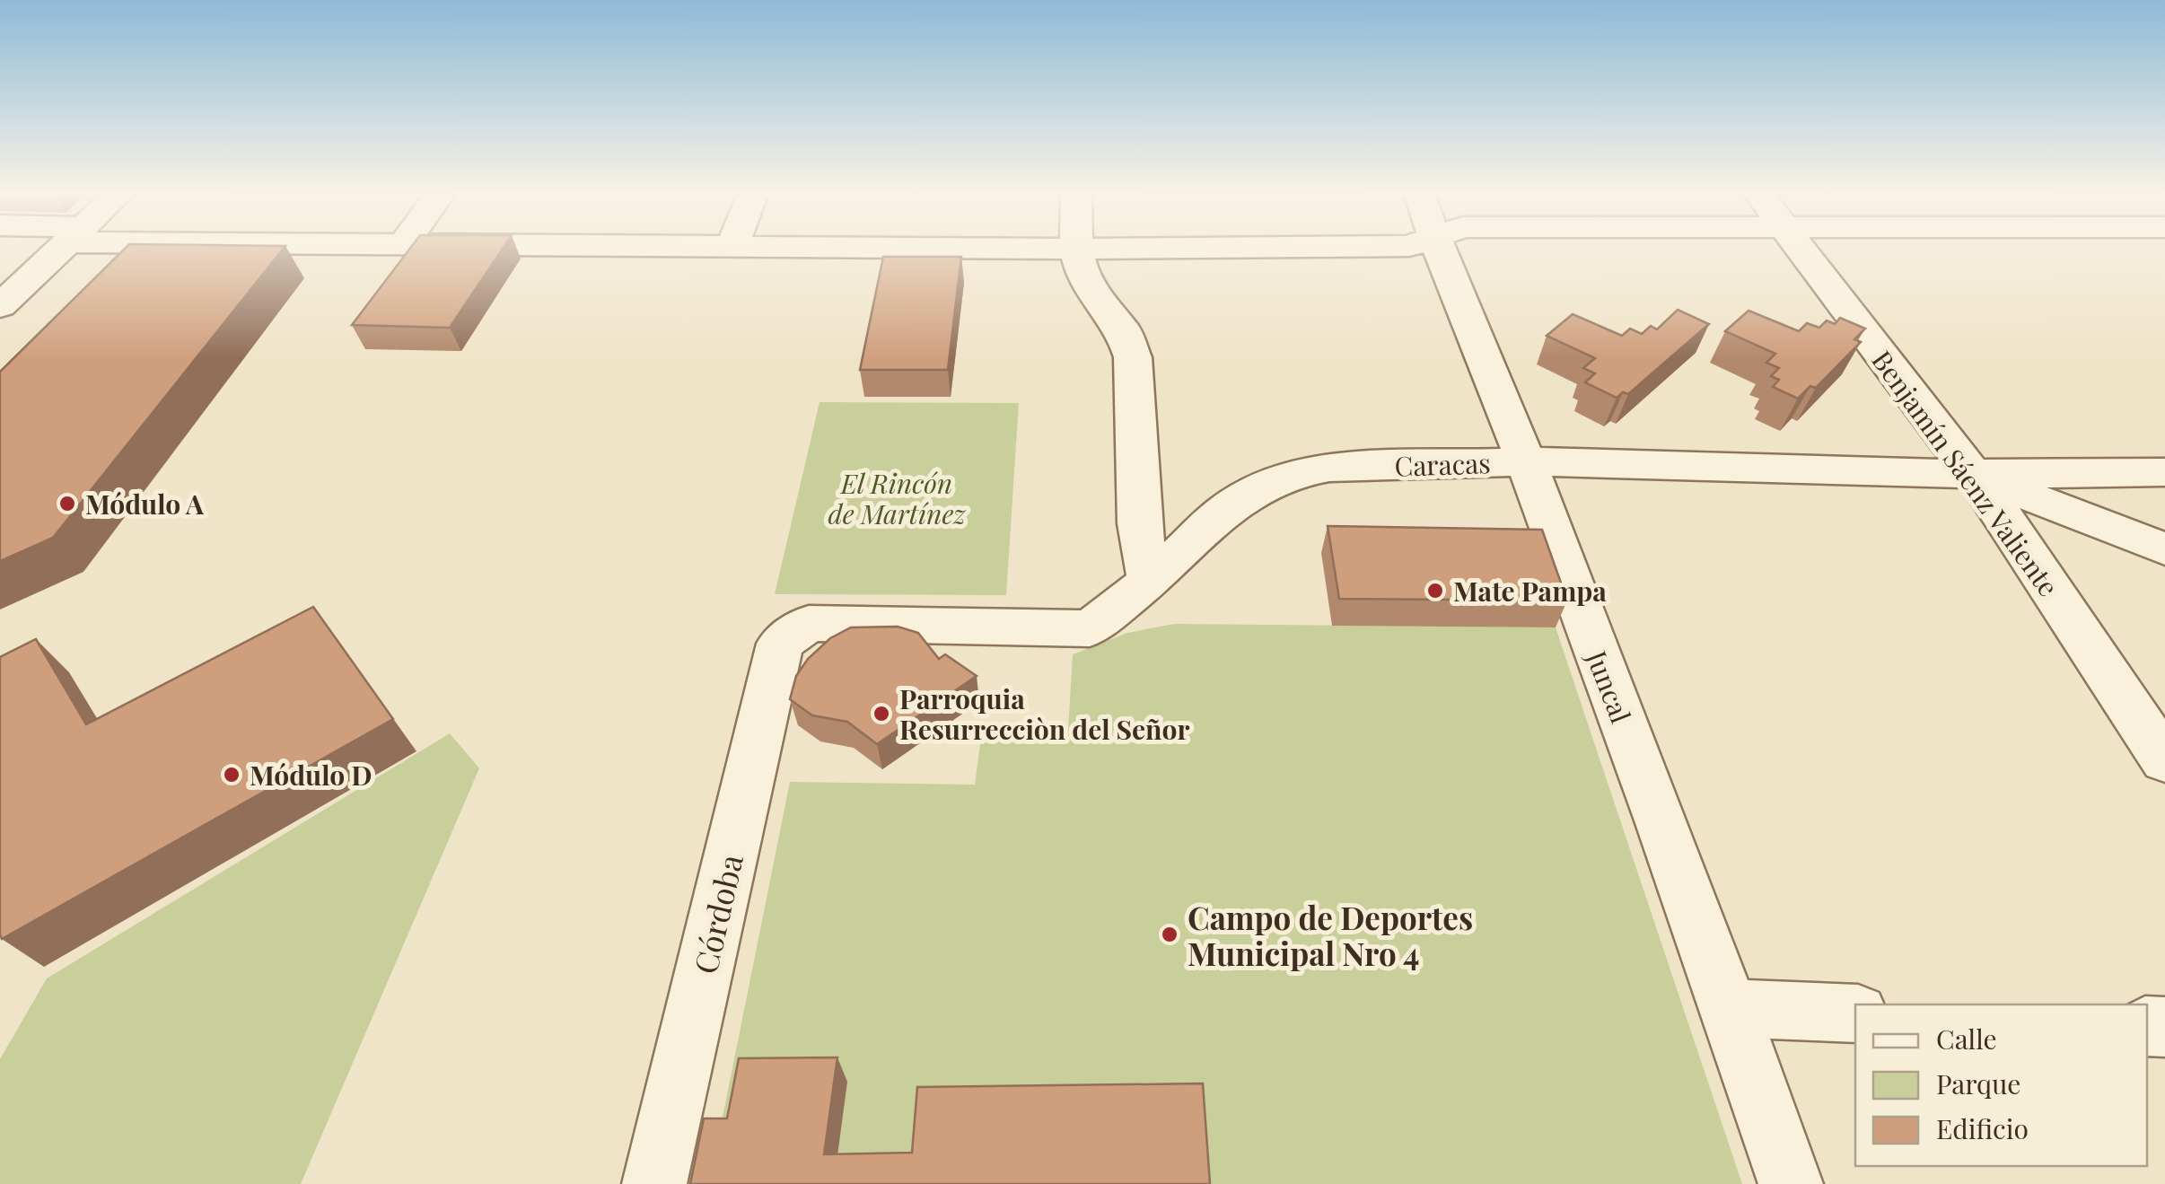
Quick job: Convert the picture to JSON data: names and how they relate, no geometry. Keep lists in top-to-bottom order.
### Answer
{
  "streets": {
    "street": [
      "Caracas",
      "Benjamín Sáenz Valiente",
      "Juncal",
      "Córdoba"
    ]
  },
  "crossings": [
    ["Caracas", "Benjamín Sáenz Valiente"],
    ["Caracas", "Juncal"],
    ["Caracas", "Córdoba"]
  ],
  "parks": ["El Rincón de Martínez"],
  "places": [
    "Módulo A",
    "Mate Pampa",
    "Parroquia Resurrecciòn del Señor",
    "Módulo D",
    "Campo de Deportes Municipal Nro 4"
  ],
  "legend": ["Calle", "Parque", "Edificio"]
}
